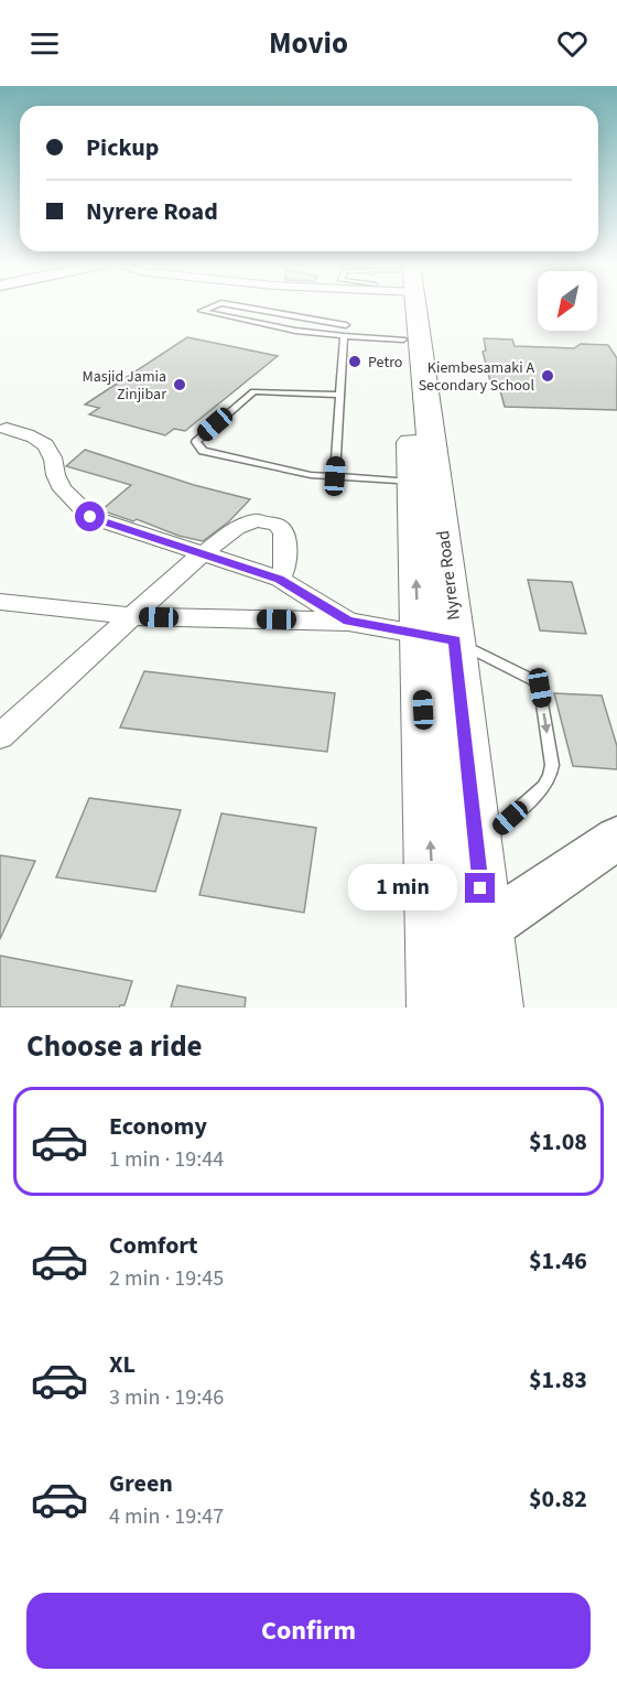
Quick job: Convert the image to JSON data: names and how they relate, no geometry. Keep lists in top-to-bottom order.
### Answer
{
  "streets": {
    "main road": ["Nyrere Road"]
  },
  "places": ["Petro", "Kiembesamaki A Secondary School", "Masjid Jamia Zinjibar"],
  "north": "bottom left",
  "page": {
    "header": "Movio",
    "banner": ["Pickup", "Nyrere Road"],
    "bubble": "1 min",
    "heading": "Choose a ride",
    "list": [
      {
        "name": "Economy",
        "note": "1 min · 19:44",
        "value": "$1.08"
      },
      {
        "name": "Comfort",
        "note": "2 min · 19:45",
        "value": "$1.46"
      },
      {
        "name": "XL",
        "note": "3 min · 19:46",
        "value": "$1.83"
      },
      {
        "name": "Green",
        "note": "4 min · 19:47",
        "value": "$0.82"
      }
    ],
    "buttons": "Confirm"
  }
}
